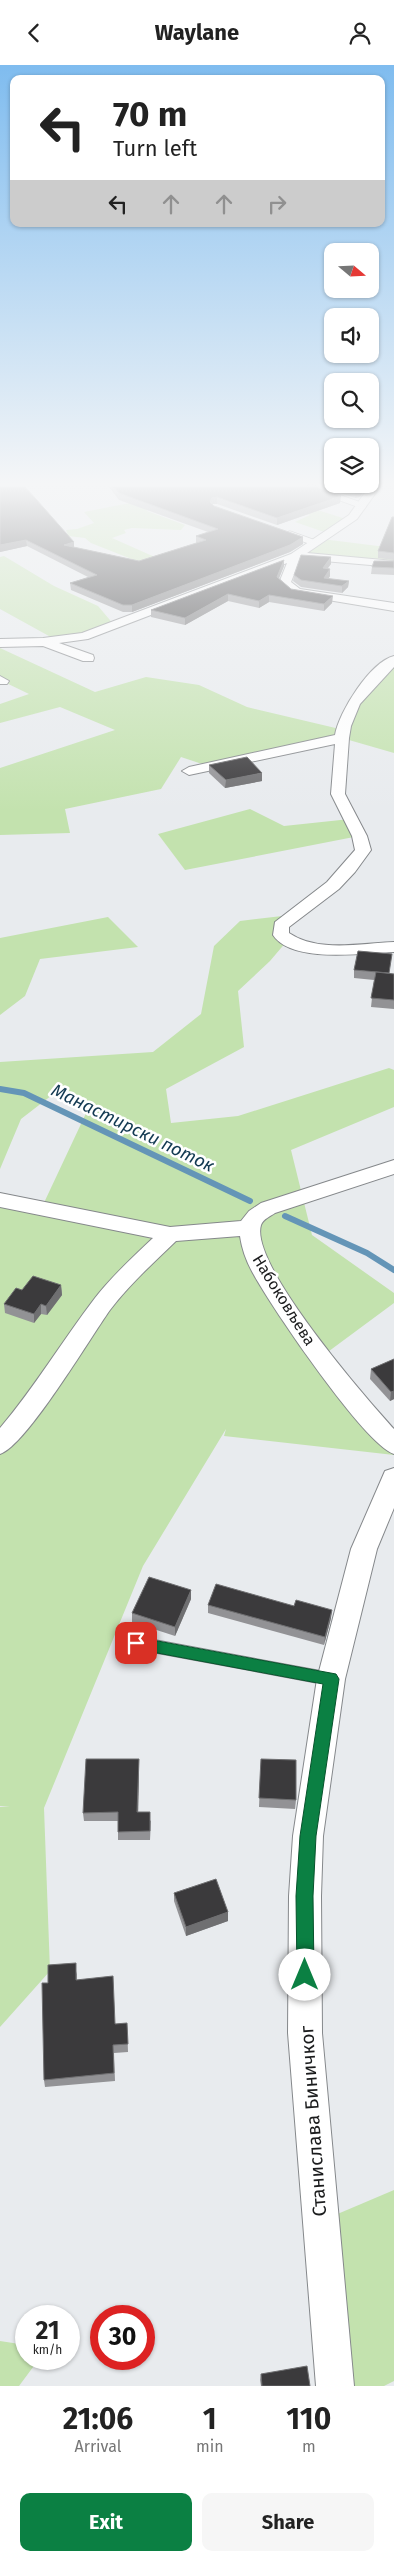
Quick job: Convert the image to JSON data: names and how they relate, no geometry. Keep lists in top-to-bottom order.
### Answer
{
  "streets": {
    "street": ["Набоковљева", "Станислава Биничког"]
  },
  "water": ["Манастирски поток"],
  "north": "right",
  "page": {
    "header": "Waylane",
    "turn": ["70 m", "Turn left"],
    "speed": "21 km/h",
    "limit": "30",
    "eta": [
      "21:06",
      "Arrival",
      "1",
      "min",
      "110",
      "m"
    ],
    "buttons": ["Exit", "Share"]
  }
}
